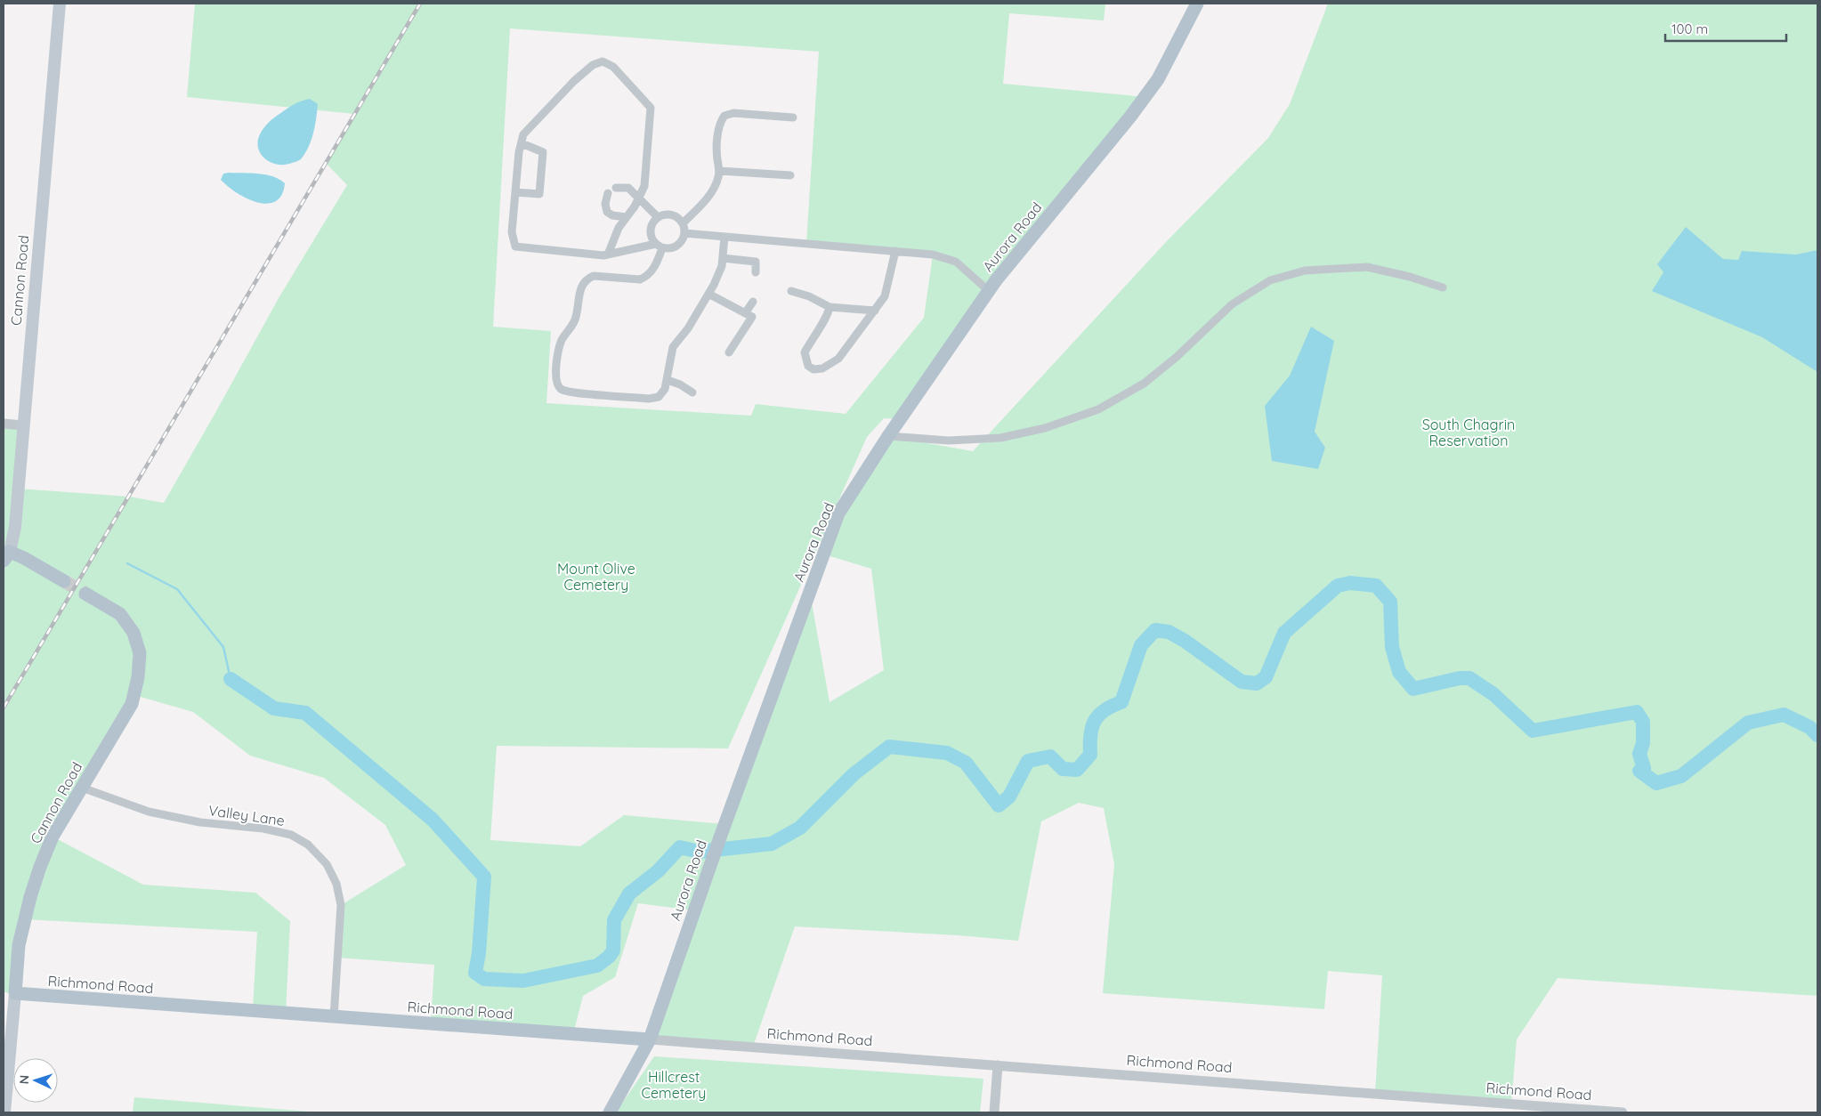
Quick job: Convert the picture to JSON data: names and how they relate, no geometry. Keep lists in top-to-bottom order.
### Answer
{
  "streets": {
    "main road": ["Aurora Road", "Cannon Road", "Richmond Road"],
    "street": ["Valley Lane"]
  },
  "crossings": [
    ["Aurora Road", "Richmond Road"],
    ["Cannon Road", "Valley Lane"],
    ["Cannon Road", "Richmond Road"],
    ["Valley Lane", "Richmond Road"]
  ],
  "parks": ["South Chagrin Reservation", "Mount Olive Cemetery", "Hillcrest Cemetery"],
  "scale_bar": "100 m",
  "north": "left"
}
